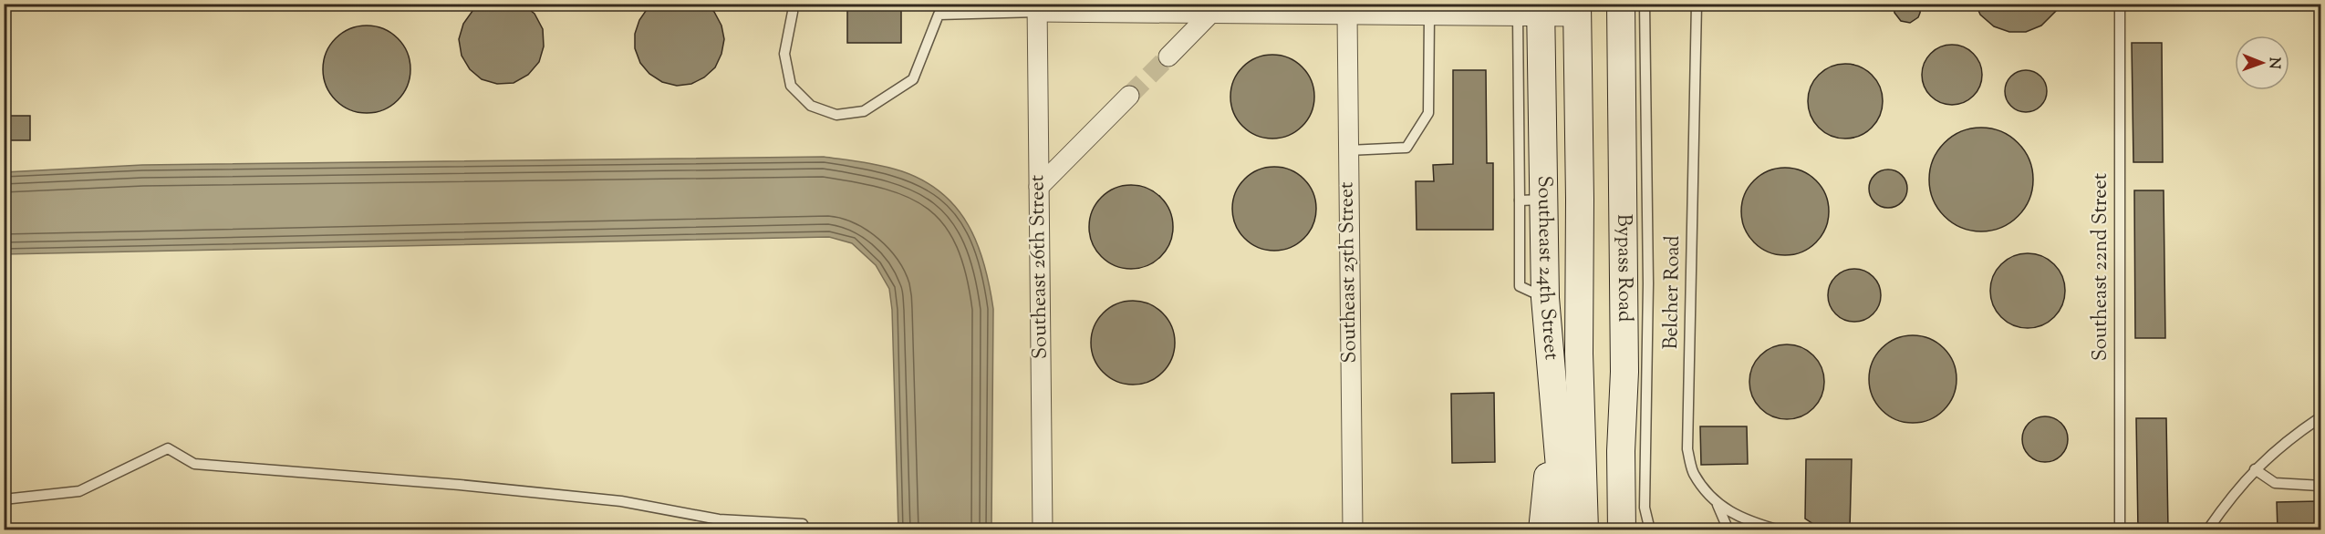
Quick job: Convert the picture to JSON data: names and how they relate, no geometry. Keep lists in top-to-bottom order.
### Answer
{
  "streets": {
    "street": [
      "Southeast 26th Street",
      "Southeast 24th Street",
      "Bypass Road",
      "Southeast 25th Street"
    ],
    "lane": ["Southeast 22nd Street", "Belcher Road"]
  },
  "north": "right"
}
